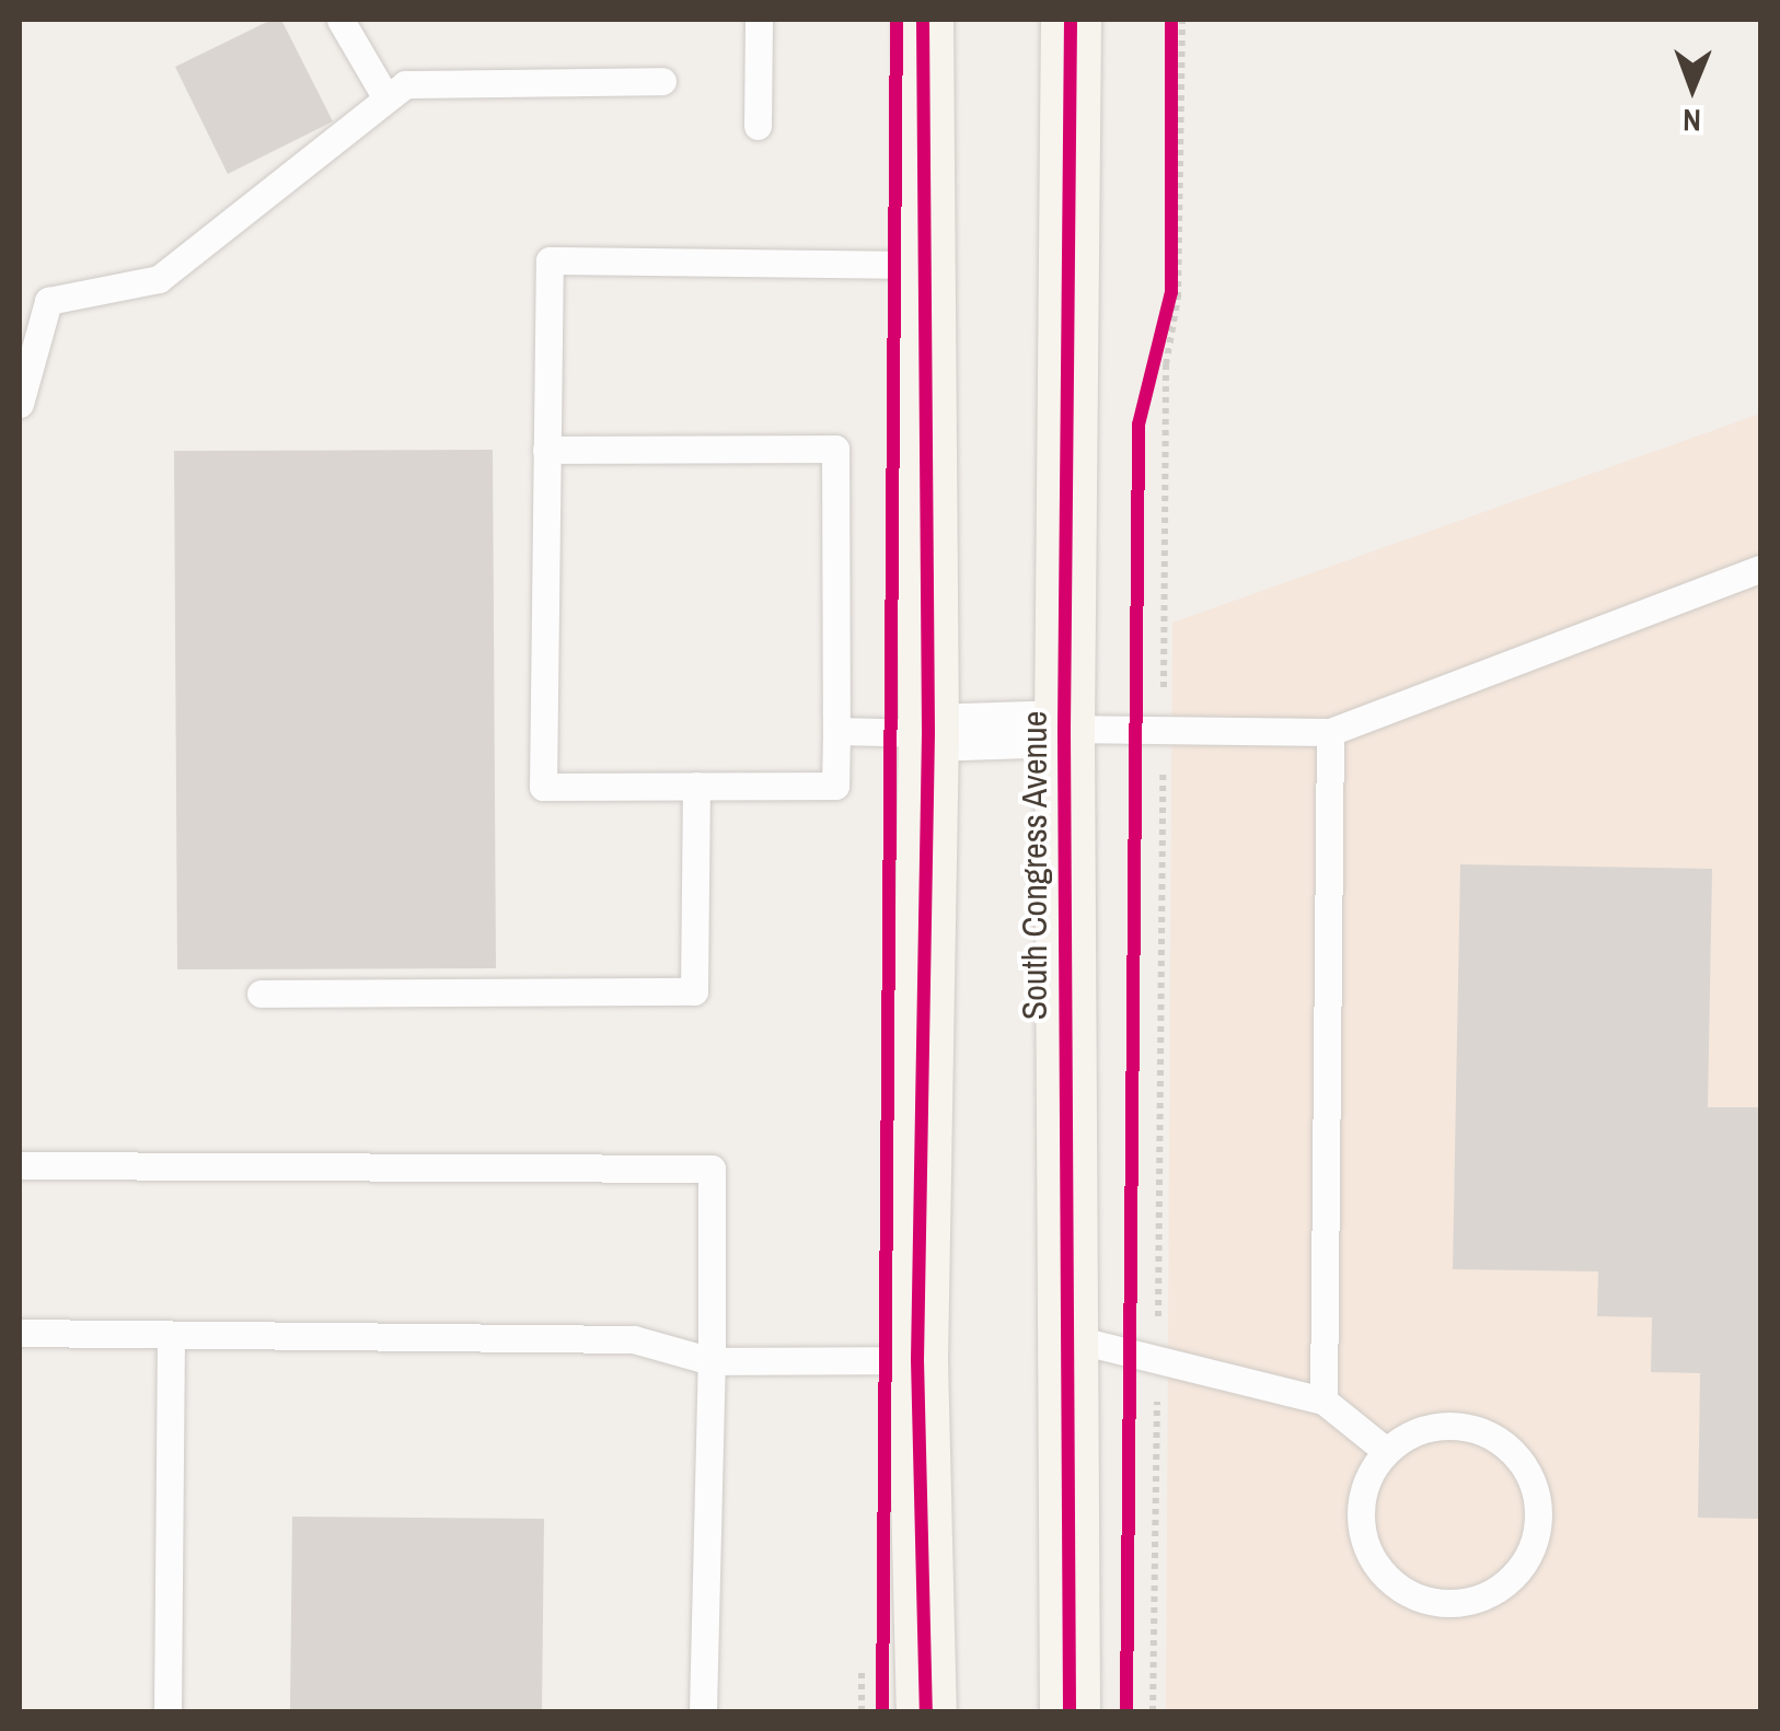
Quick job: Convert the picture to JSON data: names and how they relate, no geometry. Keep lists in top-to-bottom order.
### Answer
{
  "streets": {
    "main road": ["South Congress Avenue"]
  },
  "north": "bottom"
}
